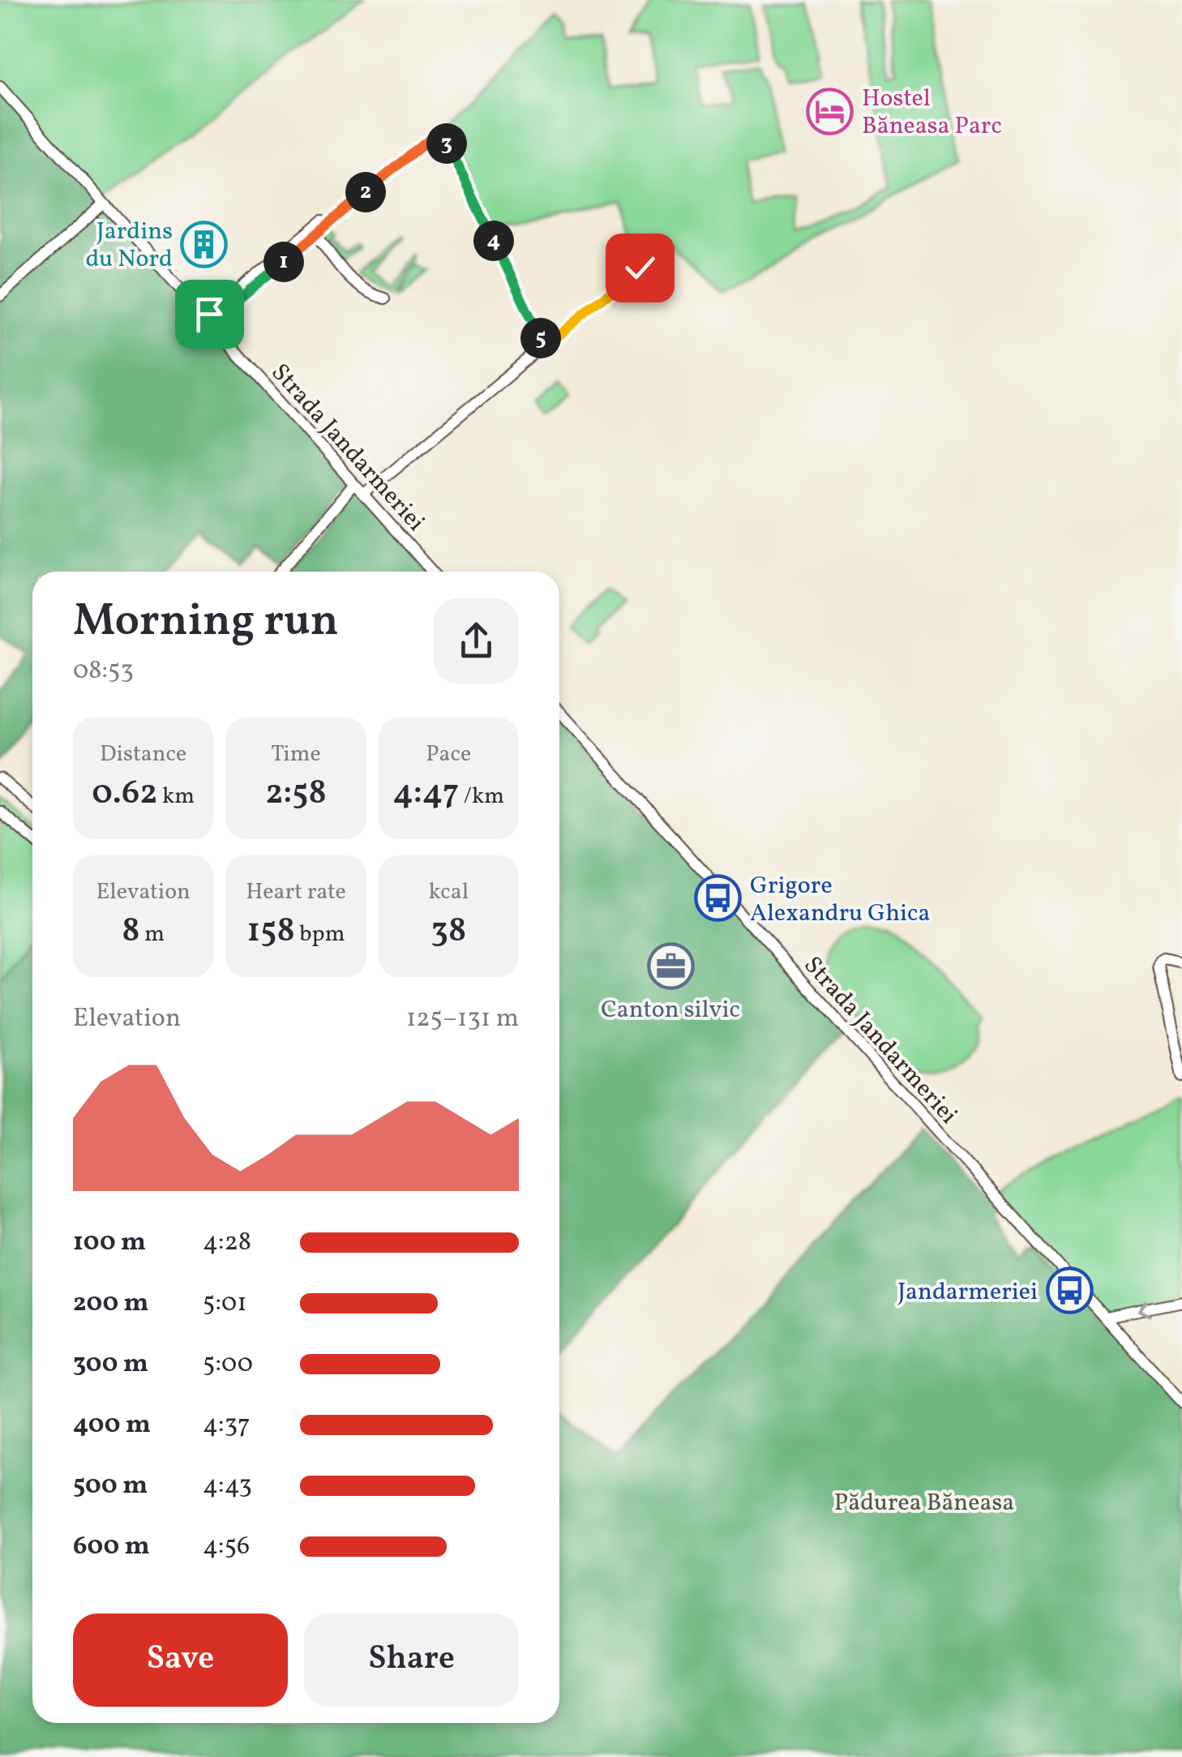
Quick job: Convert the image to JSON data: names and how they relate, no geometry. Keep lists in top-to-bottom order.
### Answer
{
  "streets": {
    "street": ["Strada Jandarmeriei"]
  },
  "parks": ["Pădurea Băneasa"],
  "places": {
    "hotel": ["Hostel Băneasa Parc"],
    "building": ["Jardins du Nord"],
    "bus stop": ["Grigore Alexandru Ghica", "Jandarmeriei"],
    "office": ["Canton silvic"]
  },
  "page": {
    "pins": [
      "3",
      "2",
      "4",
      "1",
      "5"
    ],
    "heading": ["Morning run", "08:53"],
    "stats": [
      ["Distance", "0.62 km"],
      ["Time", "2:58"],
      ["Pace", "4:47 /km"],
      ["Elevation", "8 m"],
      ["Heart rate", "158 bpm"],
      ["kcal", "38"]
    ],
    "chart": ["Elevation", "125–131 m"],
    "list": [
      {
        "name": "100 m",
        "note": "4:28"
      },
      {
        "name": "200 m",
        "note": "5:01"
      },
      {
        "name": "300 m",
        "note": "5:00"
      },
      {
        "name": "400 m",
        "note": "4:37"
      },
      {
        "name": "500 m",
        "note": "4:43"
      },
      {
        "name": "600 m",
        "note": "4:56"
      }
    ],
    "buttons": ["Save", "Share"]
  }
}
